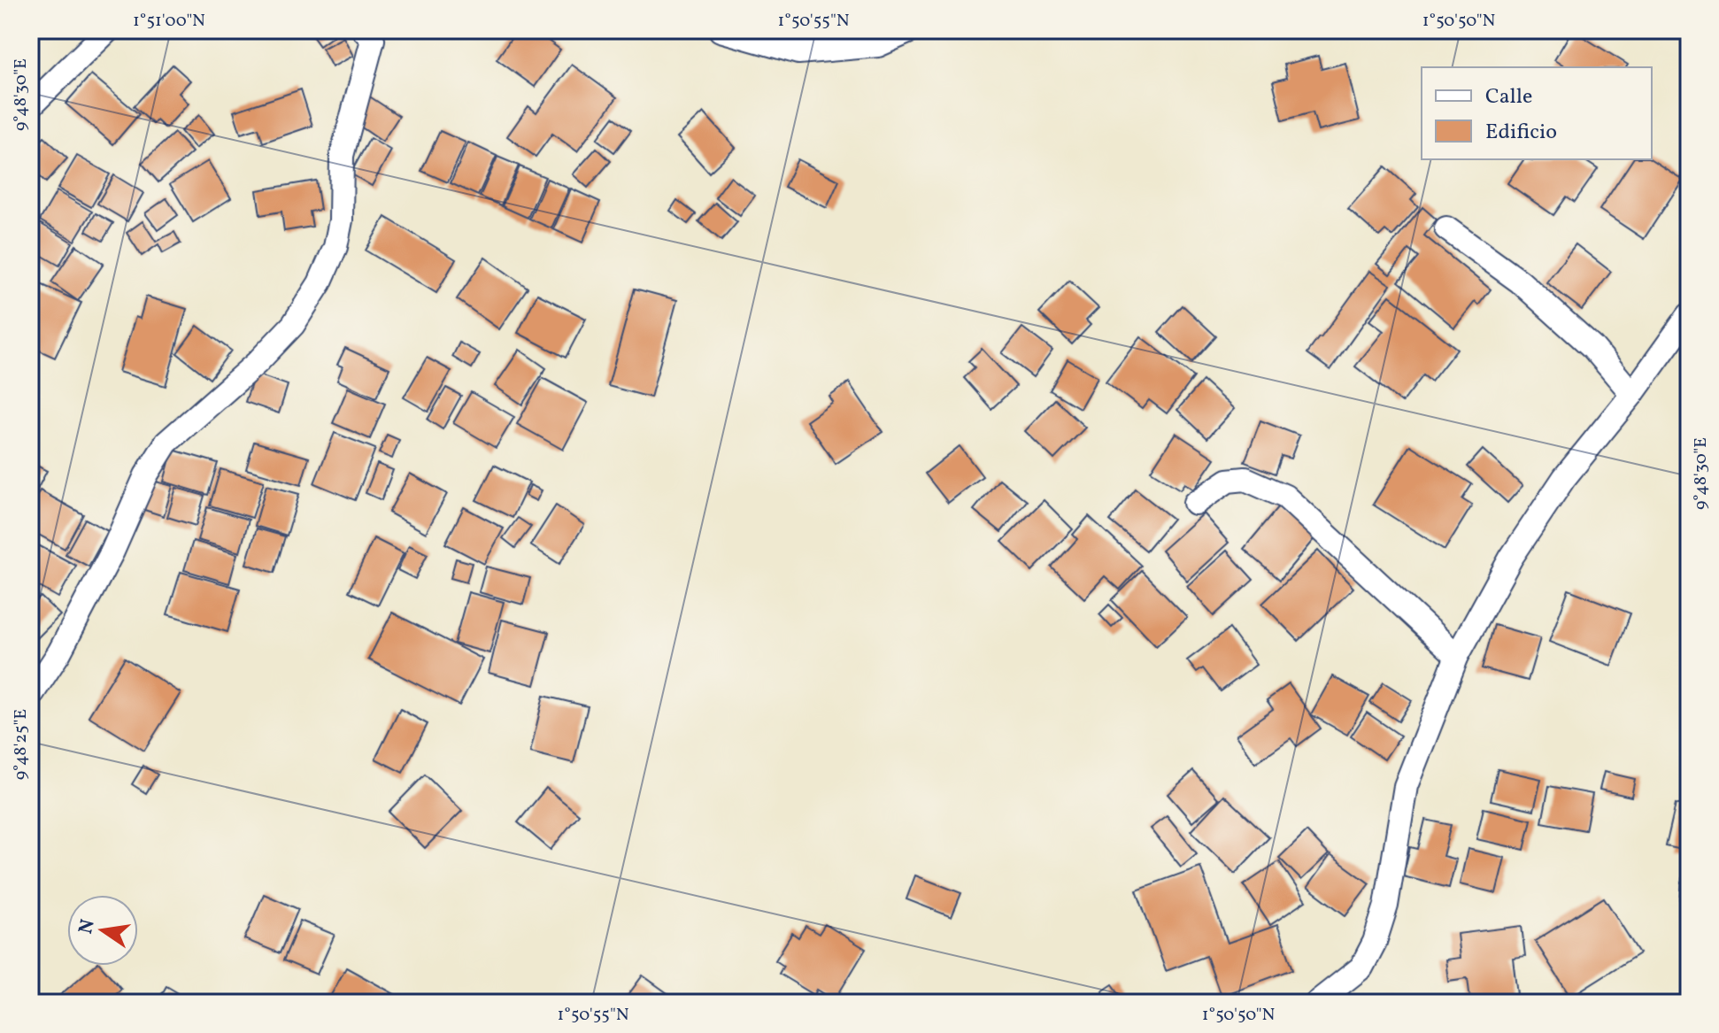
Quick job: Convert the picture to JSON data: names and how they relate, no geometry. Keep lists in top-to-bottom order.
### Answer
{
  "legend": ["Calle", "Edificio"],
  "north": "left",
  "coordinates": [
    "1°51'00\"N",
    "1°50'55\"N",
    "1°50'50\"N",
    "9°48'30\"E",
    "9°48'25\"E"
  ]
}
